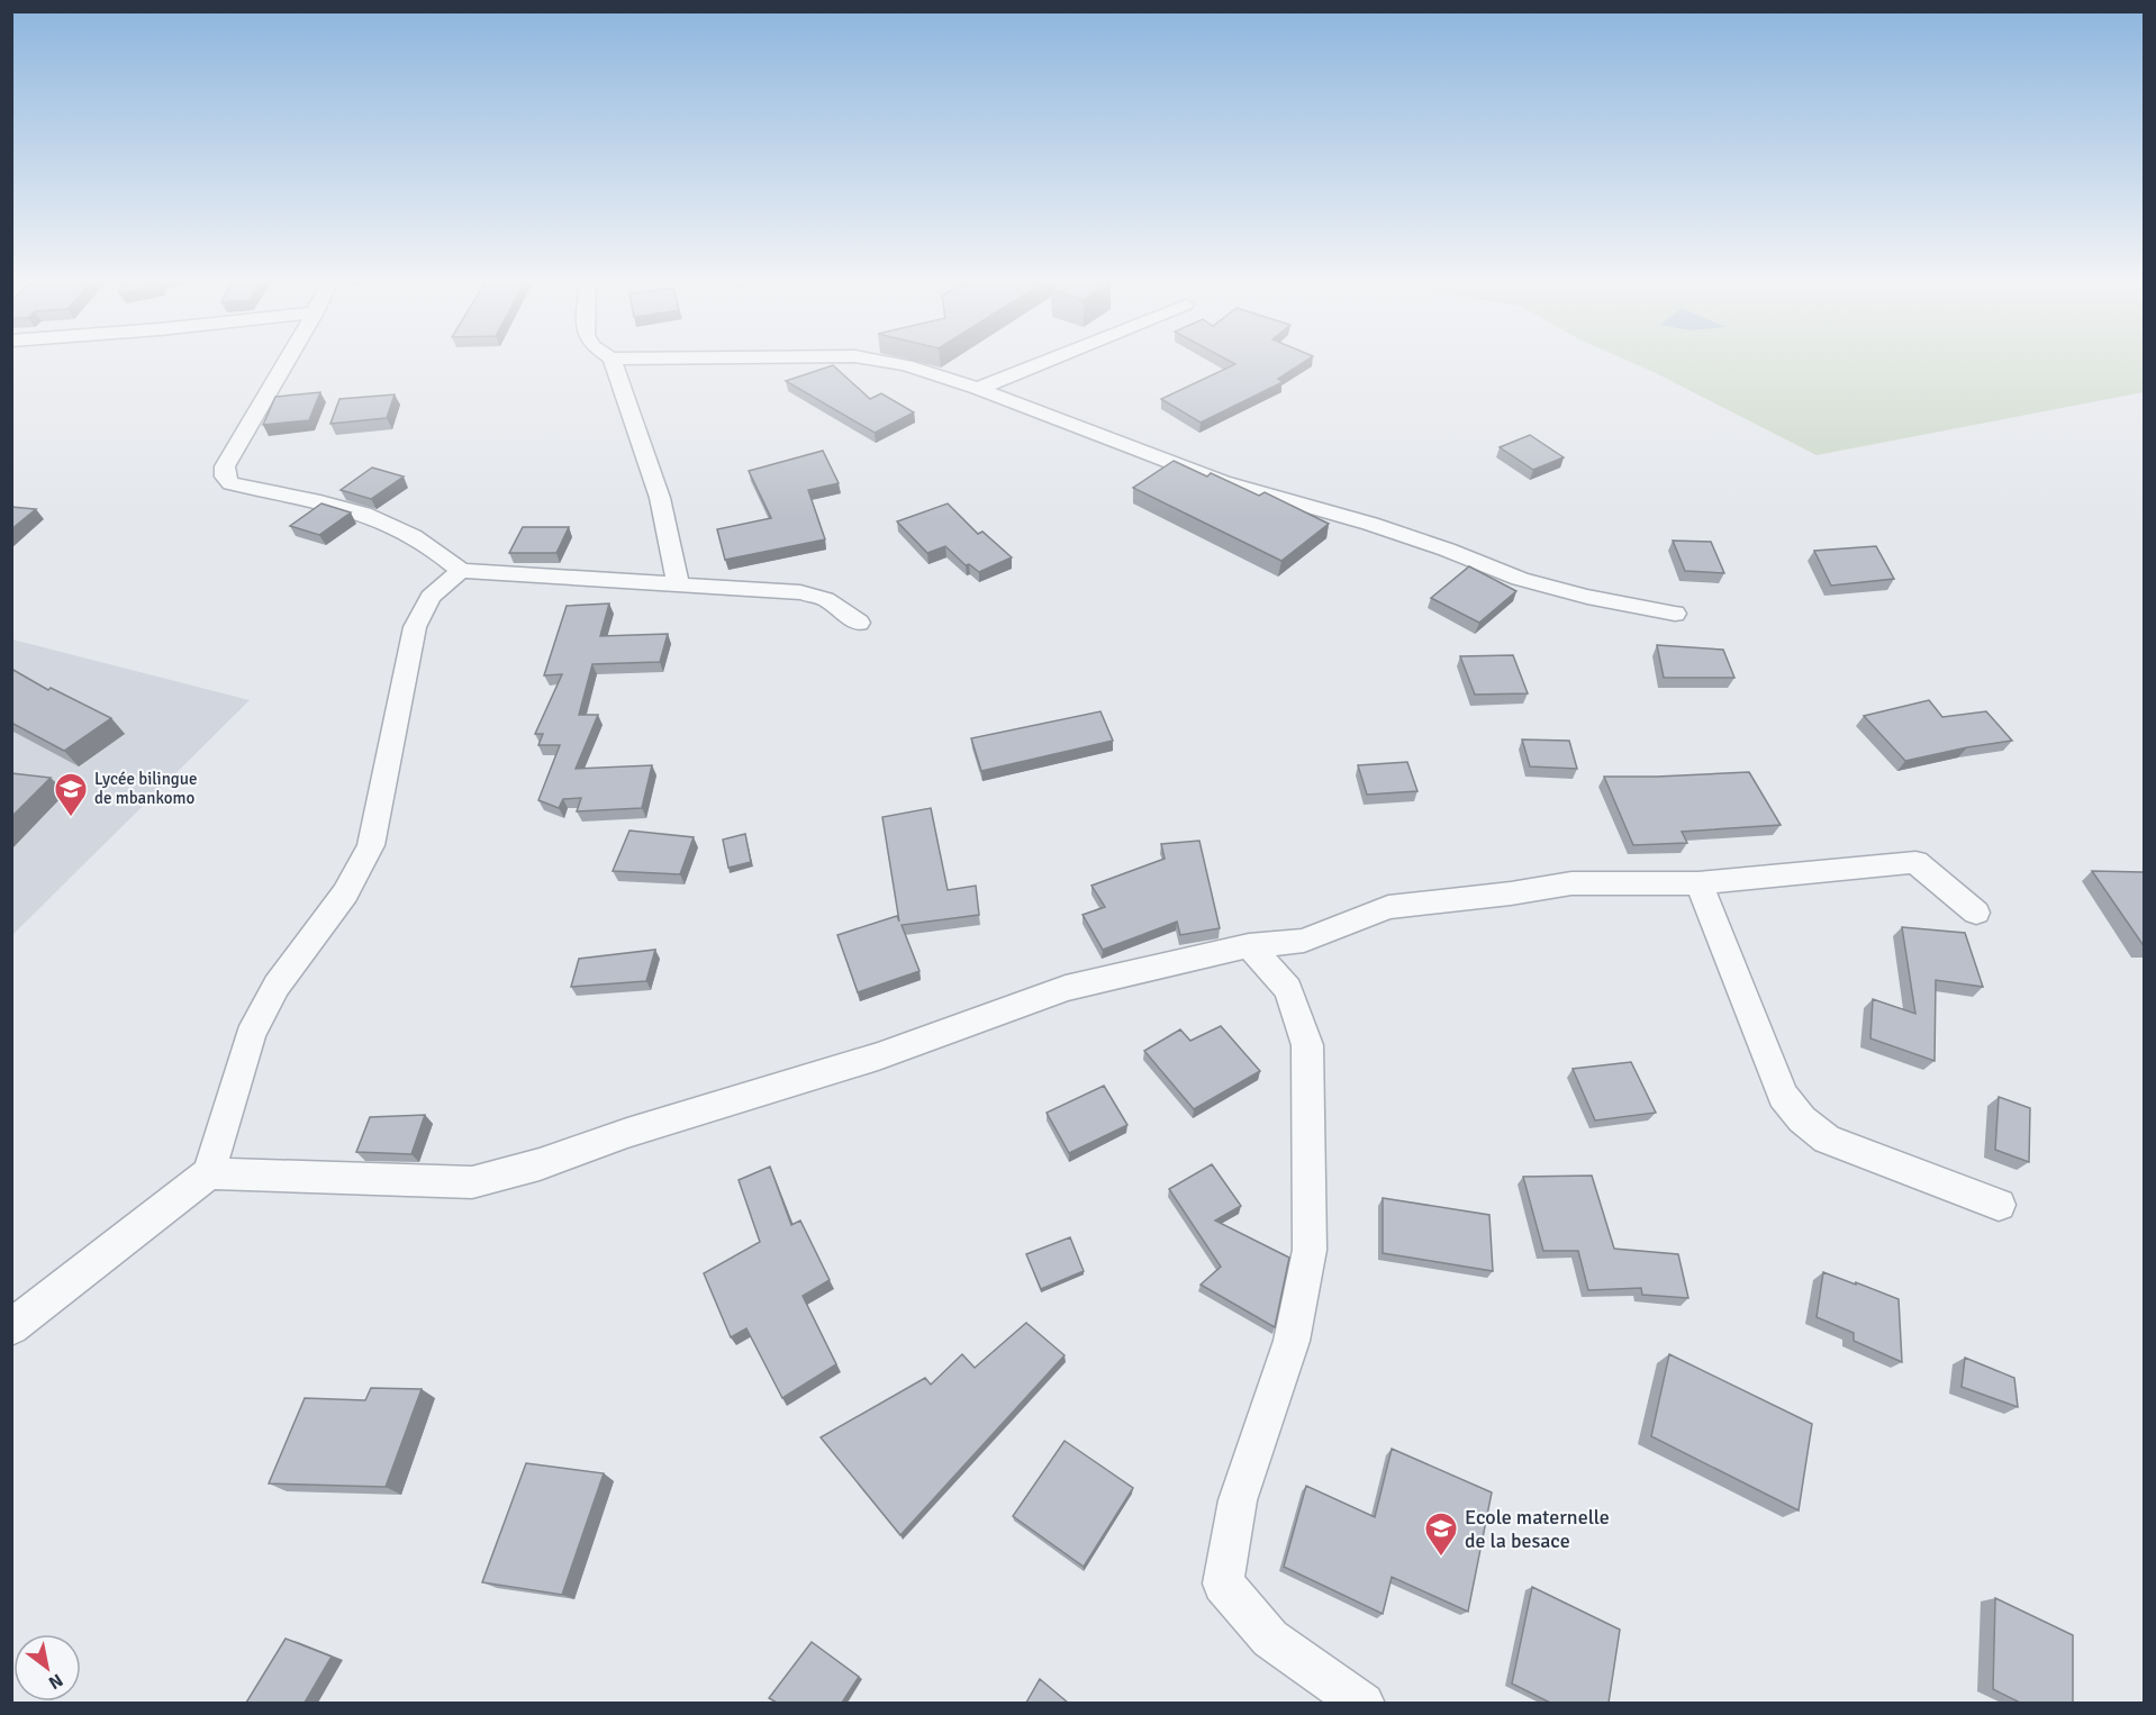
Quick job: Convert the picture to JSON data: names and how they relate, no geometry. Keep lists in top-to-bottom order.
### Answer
{
  "places": {
    "school or university": ["Lycée bilingue de mbankomo", "Ecole maternelle de la besace"]
  },
  "north": "bottom right"
}
